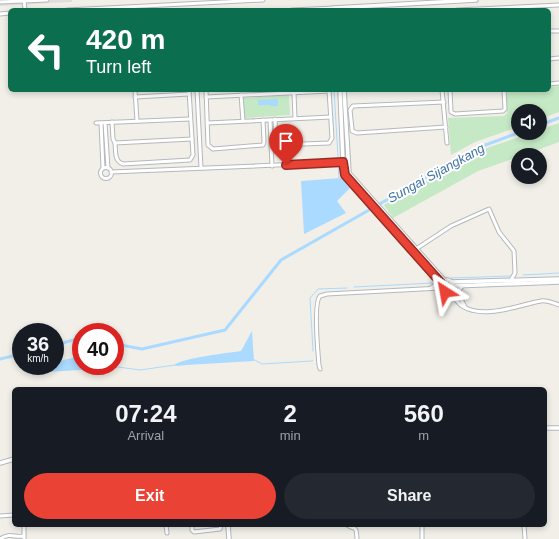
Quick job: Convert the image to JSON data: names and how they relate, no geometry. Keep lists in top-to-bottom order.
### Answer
{
  "water": ["Sungai Sijangkang"],
  "page": {
    "turn": ["420 m", "Turn left"],
    "speed": "36 km/h",
    "limit": "40",
    "eta": [
      "07:24",
      "Arrival",
      "2",
      "min",
      "560",
      "m"
    ],
    "buttons": ["Exit", "Share"]
  }
}
